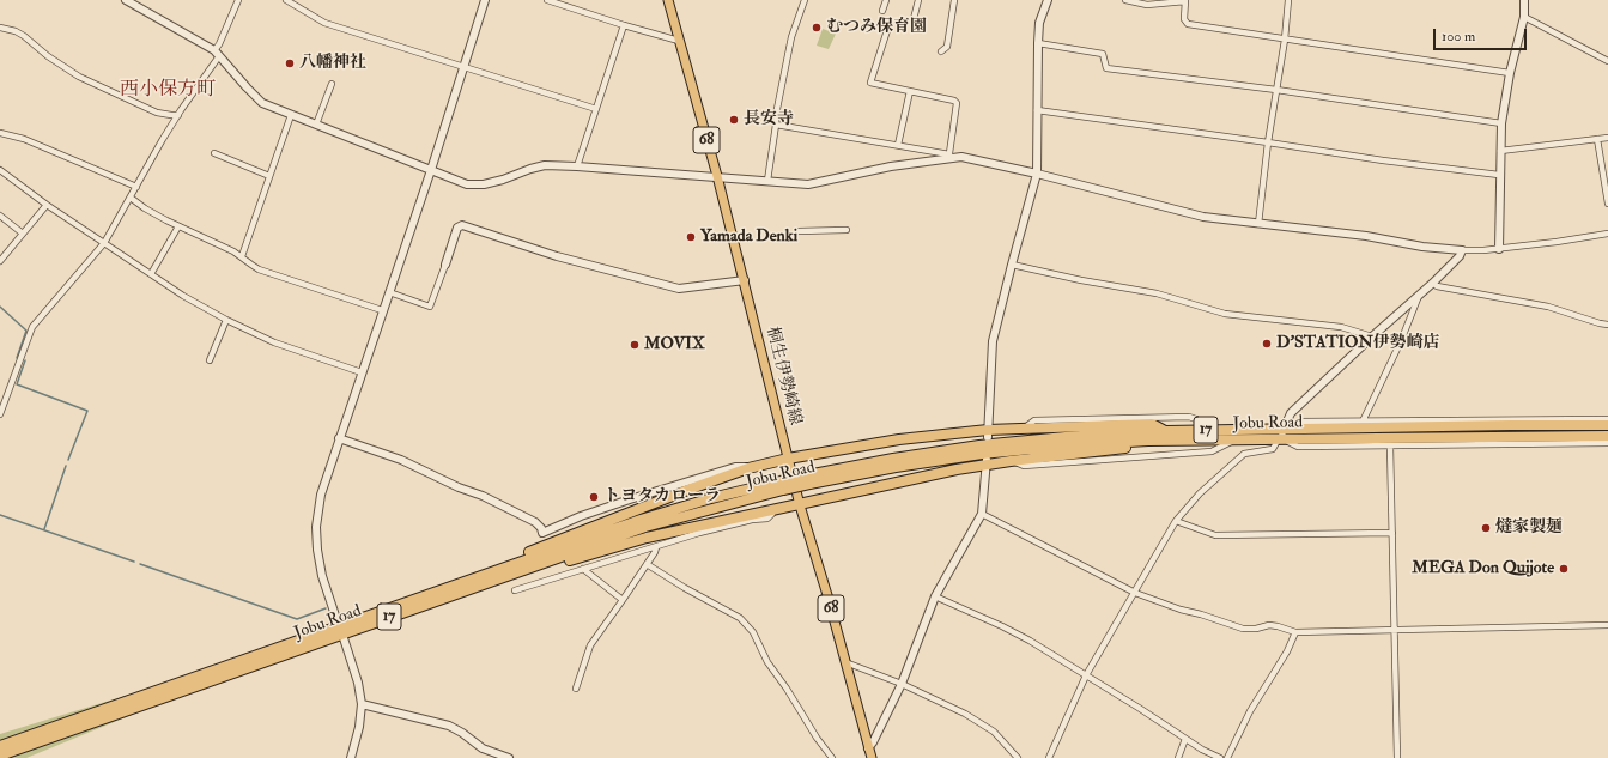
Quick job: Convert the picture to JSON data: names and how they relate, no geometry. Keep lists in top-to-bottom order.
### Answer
{
  "streets": {
    "highway": ["Jobu Road", "17"],
    "main road": ["68", "桐生伊勢崎線"]
  },
  "districts": ["西小保方町"],
  "places": [
    "むつみ保育園",
    "八幡神社",
    "長安寺",
    "Yamada Denki",
    "D'STATION伊勢崎店",
    "MOVIX",
    "トヨタカローラ",
    "燵家製麺",
    "MEGA Don Quijote"
  ],
  "scale_bar": "100 m"
}
